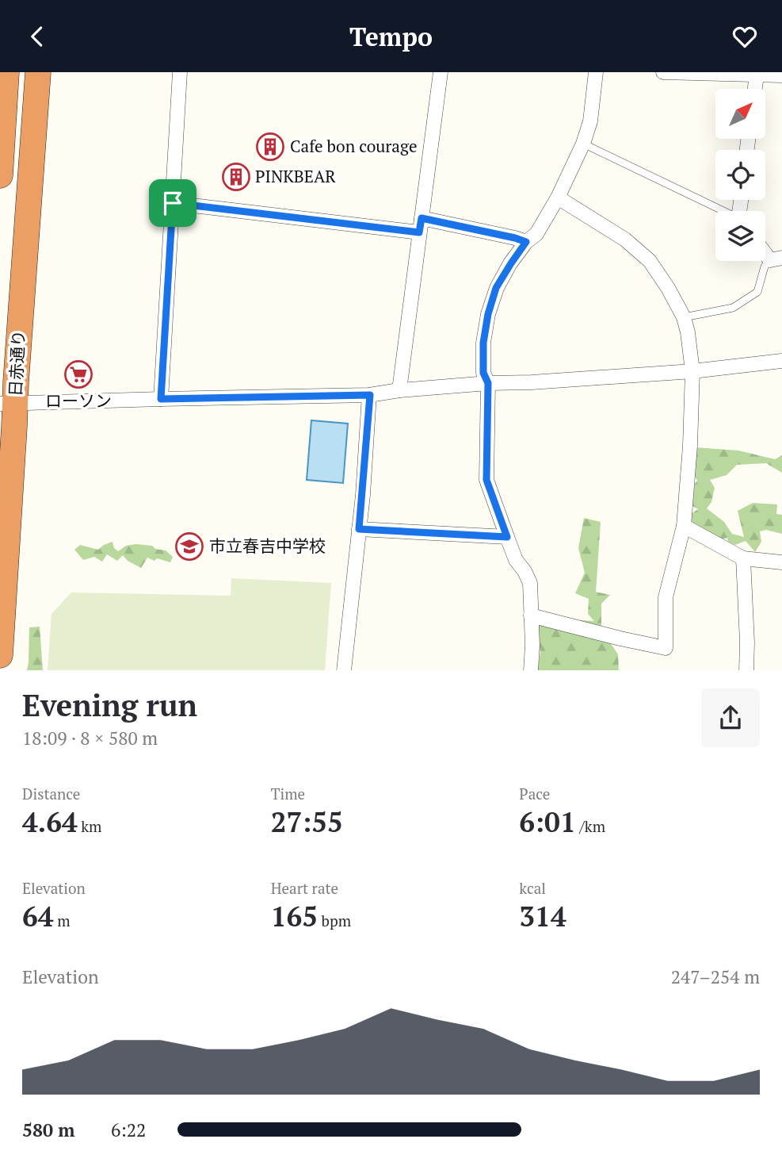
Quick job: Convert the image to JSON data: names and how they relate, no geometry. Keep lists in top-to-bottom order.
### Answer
{
  "streets": {
    "highway": ["日赤通り"]
  },
  "places": {
    "building": ["Cafe bon courage", "PINKBEAR"],
    "supermarket": ["ローソン"],
    "school or university": ["市立春吉中学校"]
  },
  "north": "top right",
  "page": {
    "header": "Tempo",
    "heading": ["Evening run", "18:09 · 8 × 580 m"],
    "stats": [
      ["Distance", "4.64 km"],
      ["Time", "27:55"],
      ["Pace", "6:01 /km"],
      ["Elevation", "64 m"],
      ["Heart rate", "165 bpm"],
      ["kcal", "314"]
    ],
    "chart": ["Elevation", "247–254 m"],
    "list": [
      {
        "name": "580 m",
        "note": "6:22"
      }
    ]
  }
}
